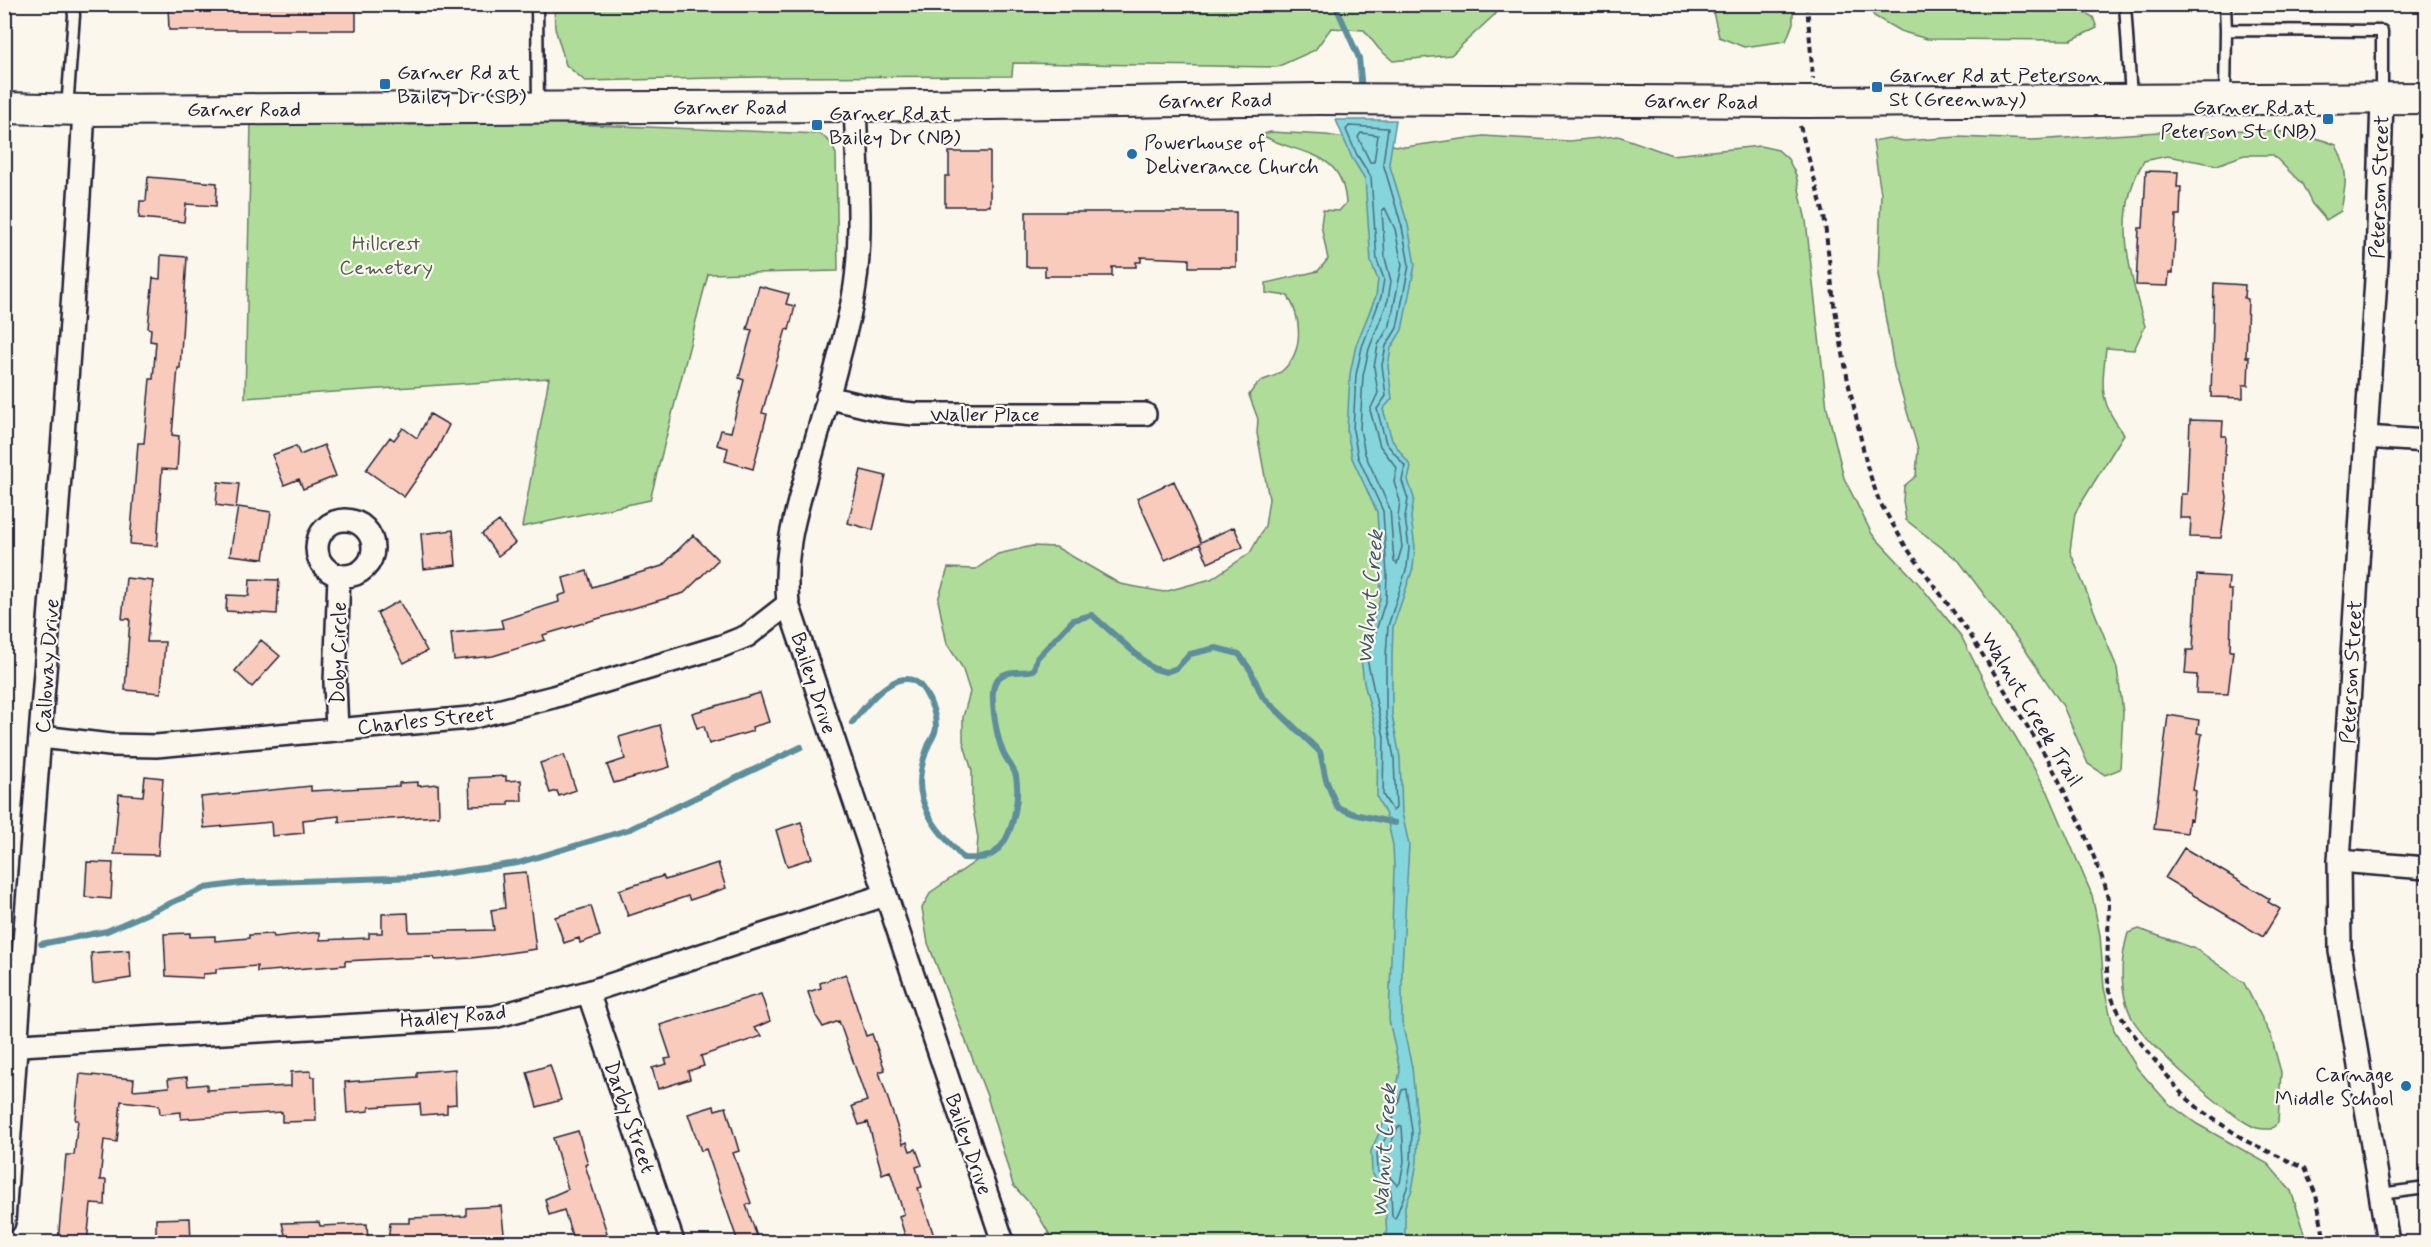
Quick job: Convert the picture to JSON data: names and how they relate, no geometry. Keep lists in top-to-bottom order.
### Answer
{
  "streets": {
    "main road": ["Garner Road"],
    "street": [
      "Peterson Street",
      "Waller Place",
      "Doby Circle",
      "Calloway Drive",
      "Bailey Drive",
      "Charles Street",
      "Hadley Road",
      "Darby Street"
    ],
    "path": ["Walnut Creek Trail"]
  },
  "crossings": [
    ["Garner Road", "Peterson Street"],
    ["Garner Road", "Calloway Drive"],
    ["Garner Road", "Bailey Drive"],
    ["Waller Place", "Bailey Drive"],
    ["Doby Circle", "Charles Street"],
    ["Calloway Drive", "Charles Street"],
    ["Calloway Drive", "Hadley Road"],
    ["Bailey Drive", "Charles Street"],
    ["Bailey Drive", "Hadley Road"],
    ["Hadley Road", "Darby Street"]
  ],
  "water": ["Walnut Creek"],
  "parks": ["Hillcrest Cemetery"],
  "places": {
    "transit": [
      "Garner Rd at Bailey Dr (SB)",
      "Garner Rd at Peterson St (Greenway)",
      "Garner Rd at Peterson St (NB)",
      "Garner Rd at Bailey Dr (NB)"
    ],
    "other": ["Powerhouse of Deliverance Church", "Carnage Middle School"]
  }
}
